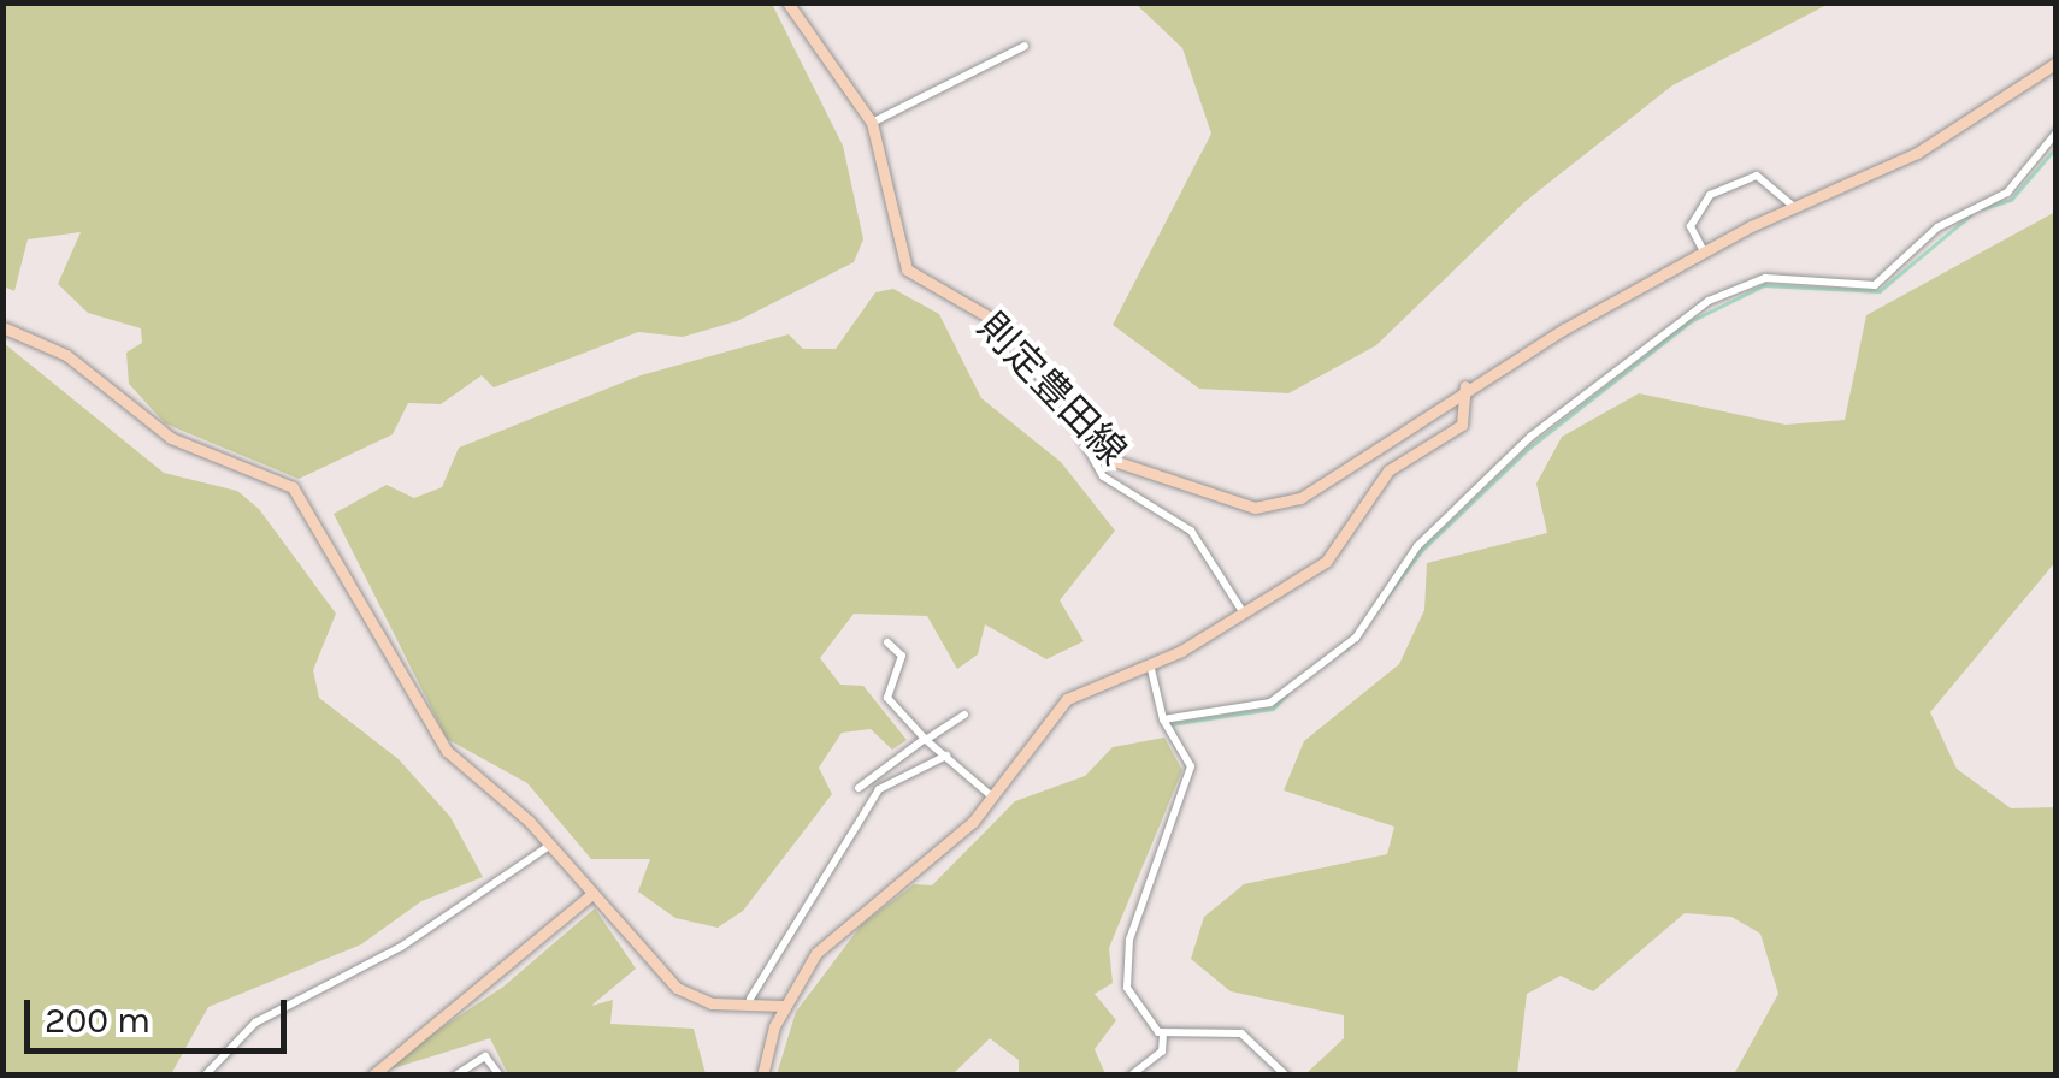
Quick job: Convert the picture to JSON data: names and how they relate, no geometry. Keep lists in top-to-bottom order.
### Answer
{
  "streets": {
    "main road": ["則定豊田線"]
  },
  "scale_bar": "200 m"
}
